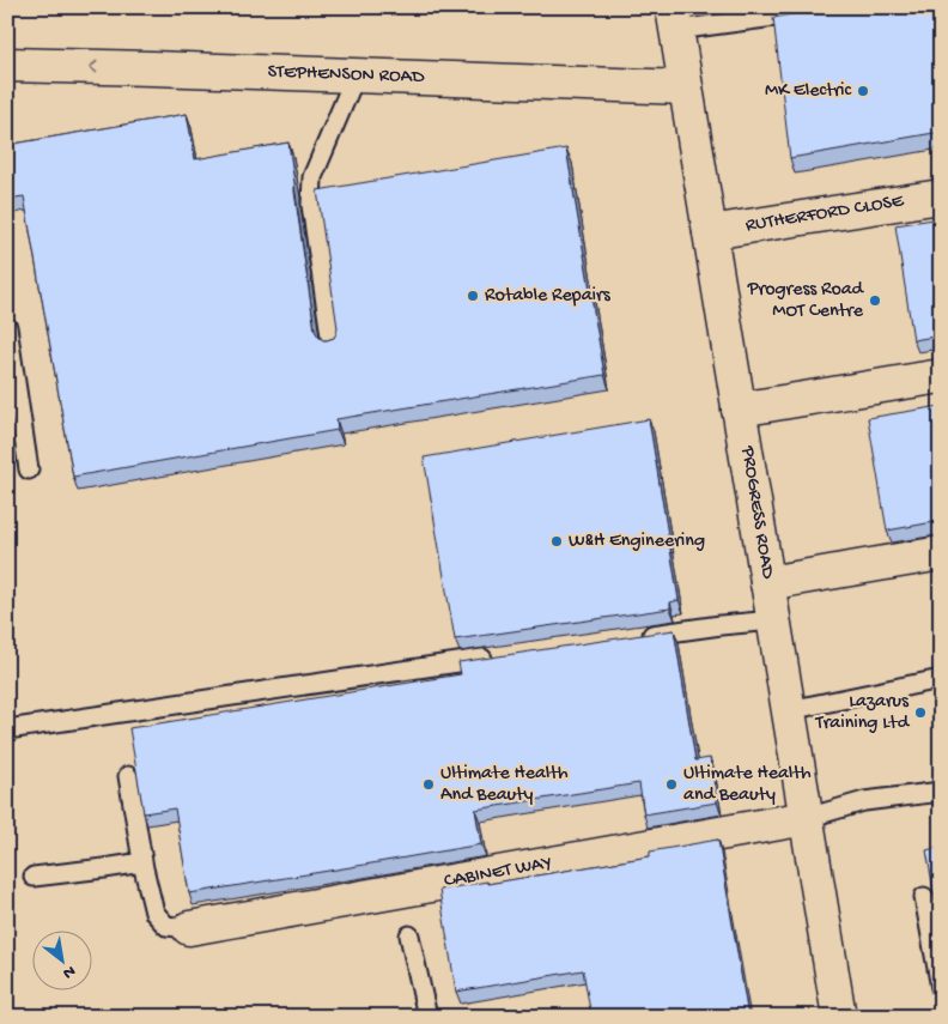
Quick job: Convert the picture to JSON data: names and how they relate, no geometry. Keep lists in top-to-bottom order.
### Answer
{
  "streets": {
    "street": [
      "STEPHENSON ROAD",
      "RUTHERFORD CLOSE",
      "PROGRESS ROAD",
      "CABINET WAY"
    ]
  },
  "crossings": [
    ["STEPHENSON ROAD", "PROGRESS ROAD"],
    ["RUTHERFORD CLOSE", "PROGRESS ROAD"],
    ["PROGRESS ROAD", "CABINET WAY"]
  ],
  "one_way": ["STEPHENSON ROAD"],
  "places": [
    "MK Electric",
    "Rotable Repairs",
    "Progress Road MOT Centre",
    "W&H Engineering",
    "Lazarus Training Ltd",
    "Ultimate Health And Beauty",
    "Ultimate Health and Beauty"
  ],
  "north": "bottom right"
}
